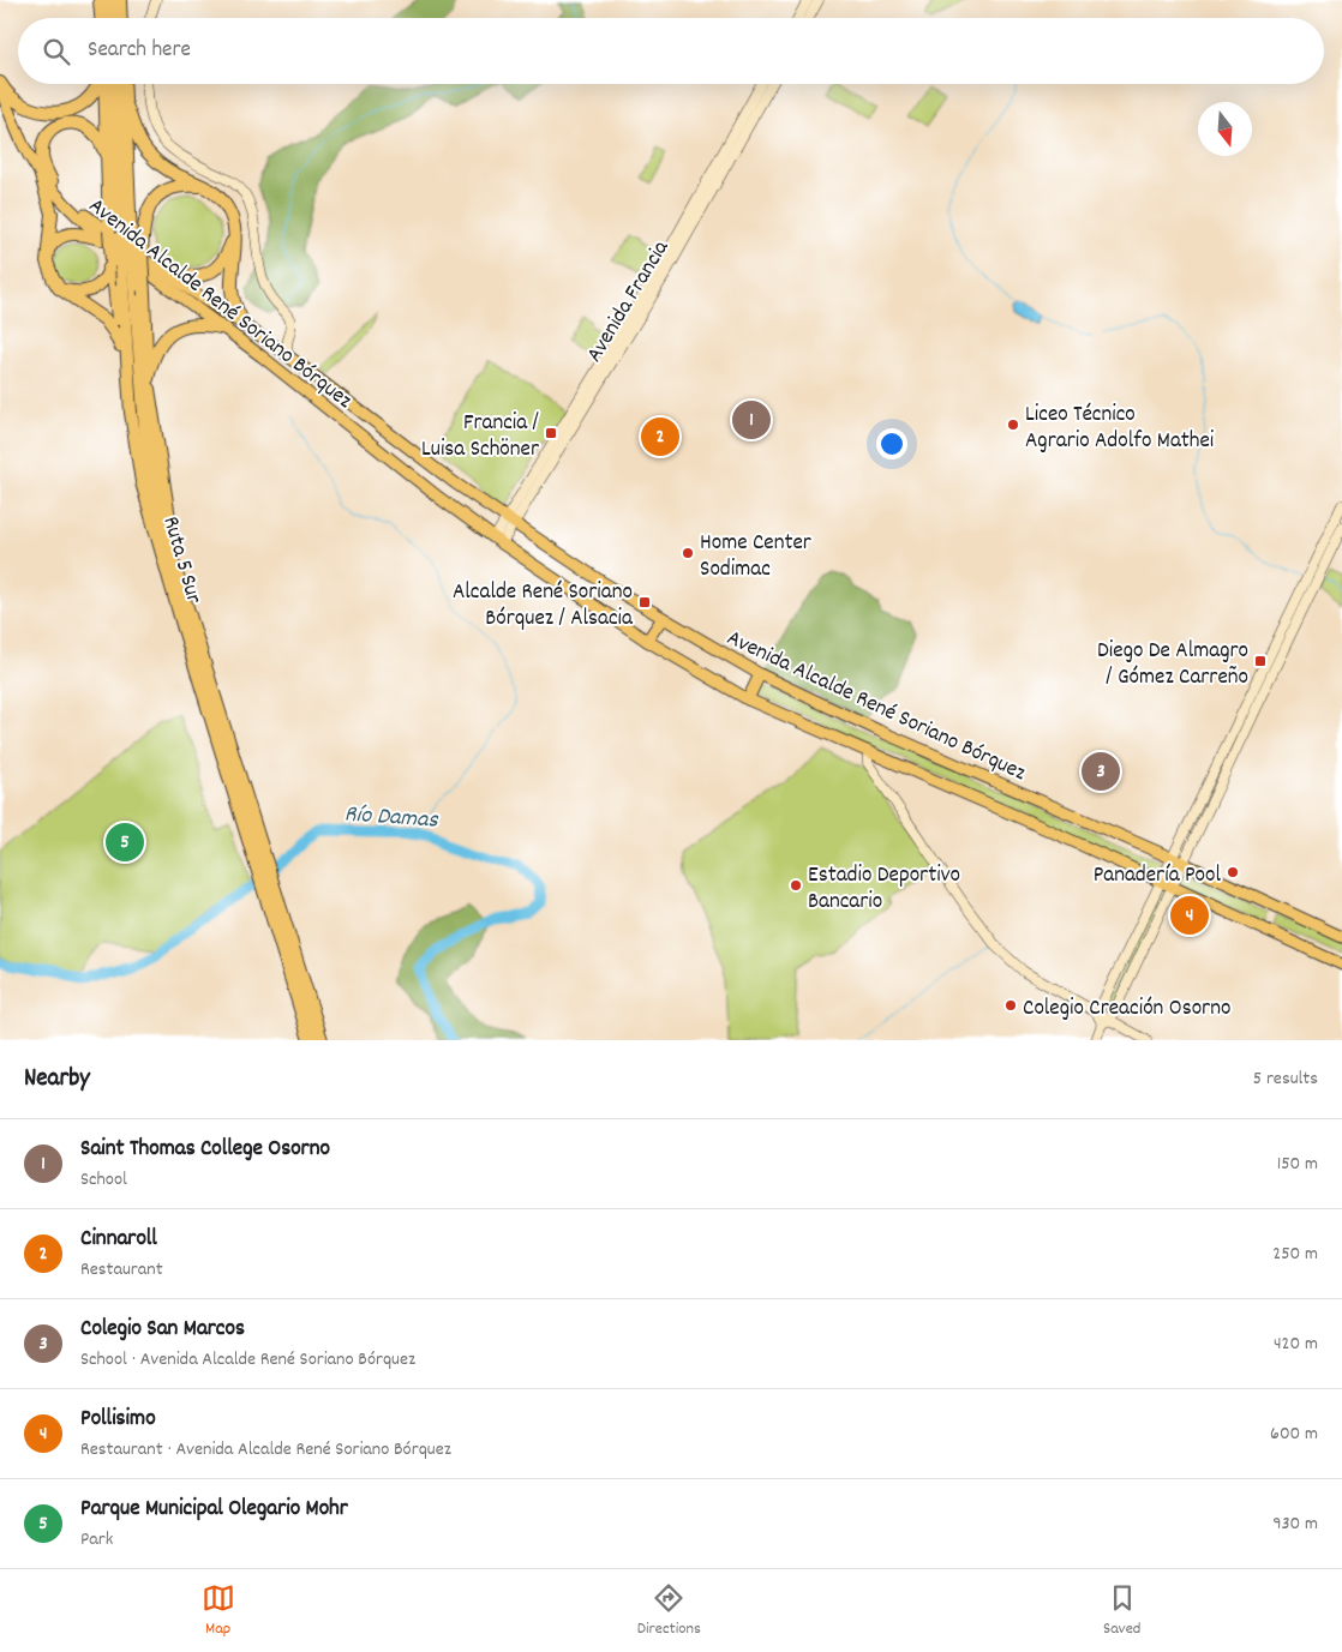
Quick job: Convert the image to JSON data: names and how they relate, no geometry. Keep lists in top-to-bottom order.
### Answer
{
  "streets": {
    "highway": ["Ruta 5 Sur"],
    "main road": ["Avenida Francia", "Avenida Alcalde René Soriano Bórquez"]
  },
  "crossings": [
    ["Avenida Francia", "Avenida Alcalde René Soriano Bórquez"],
    ["Avenida Alcalde René Soriano Bórquez", "Ruta 5 Sur"]
  ],
  "water": ["Río Damas"],
  "places": {
    "other": [
      "Liceo Técnico Agrario Adolfo Mathei",
      "Home Center Sodimac",
      "Panadería Pool",
      "Estadio Deportivo Bancario",
      "Colegio Creación Osorno"
    ],
    "transit": ["Francia / Luisa Schöner", "Alcalde René Soriano Bórquez / Alsacia", "Diego De Almagro / Gómez Carreño"]
  },
  "north": "bottom",
  "page": {
    "search": "Search here",
    "pins": [
      "1",
      "2",
      "3",
      "5",
      "4"
    ],
    "heading": ["Nearby", "5 results"],
    "list": [
      {
        "mark": "1",
        "name": "Saint Thomas College Osorno",
        "note": "School",
        "value": "150 m"
      },
      {
        "mark": "2",
        "name": "Cinnaroll",
        "note": "Restaurant",
        "value": "250 m"
      },
      {
        "mark": "3",
        "name": "Colegio San Marcos",
        "note": "School · Avenida Alcalde René Soriano Bórquez",
        "value": "420 m"
      },
      {
        "mark": "4",
        "name": "Pollisimo",
        "note": "Restaurant · Avenida Alcalde René Soriano Bórquez",
        "value": "600 m"
      },
      {
        "mark": "5",
        "name": "Parque Municipal Olegario Mohr",
        "note": "Park",
        "value": "930 m"
      }
    ],
    "nav": ["Map", "Directions", "Saved"]
  }
}
